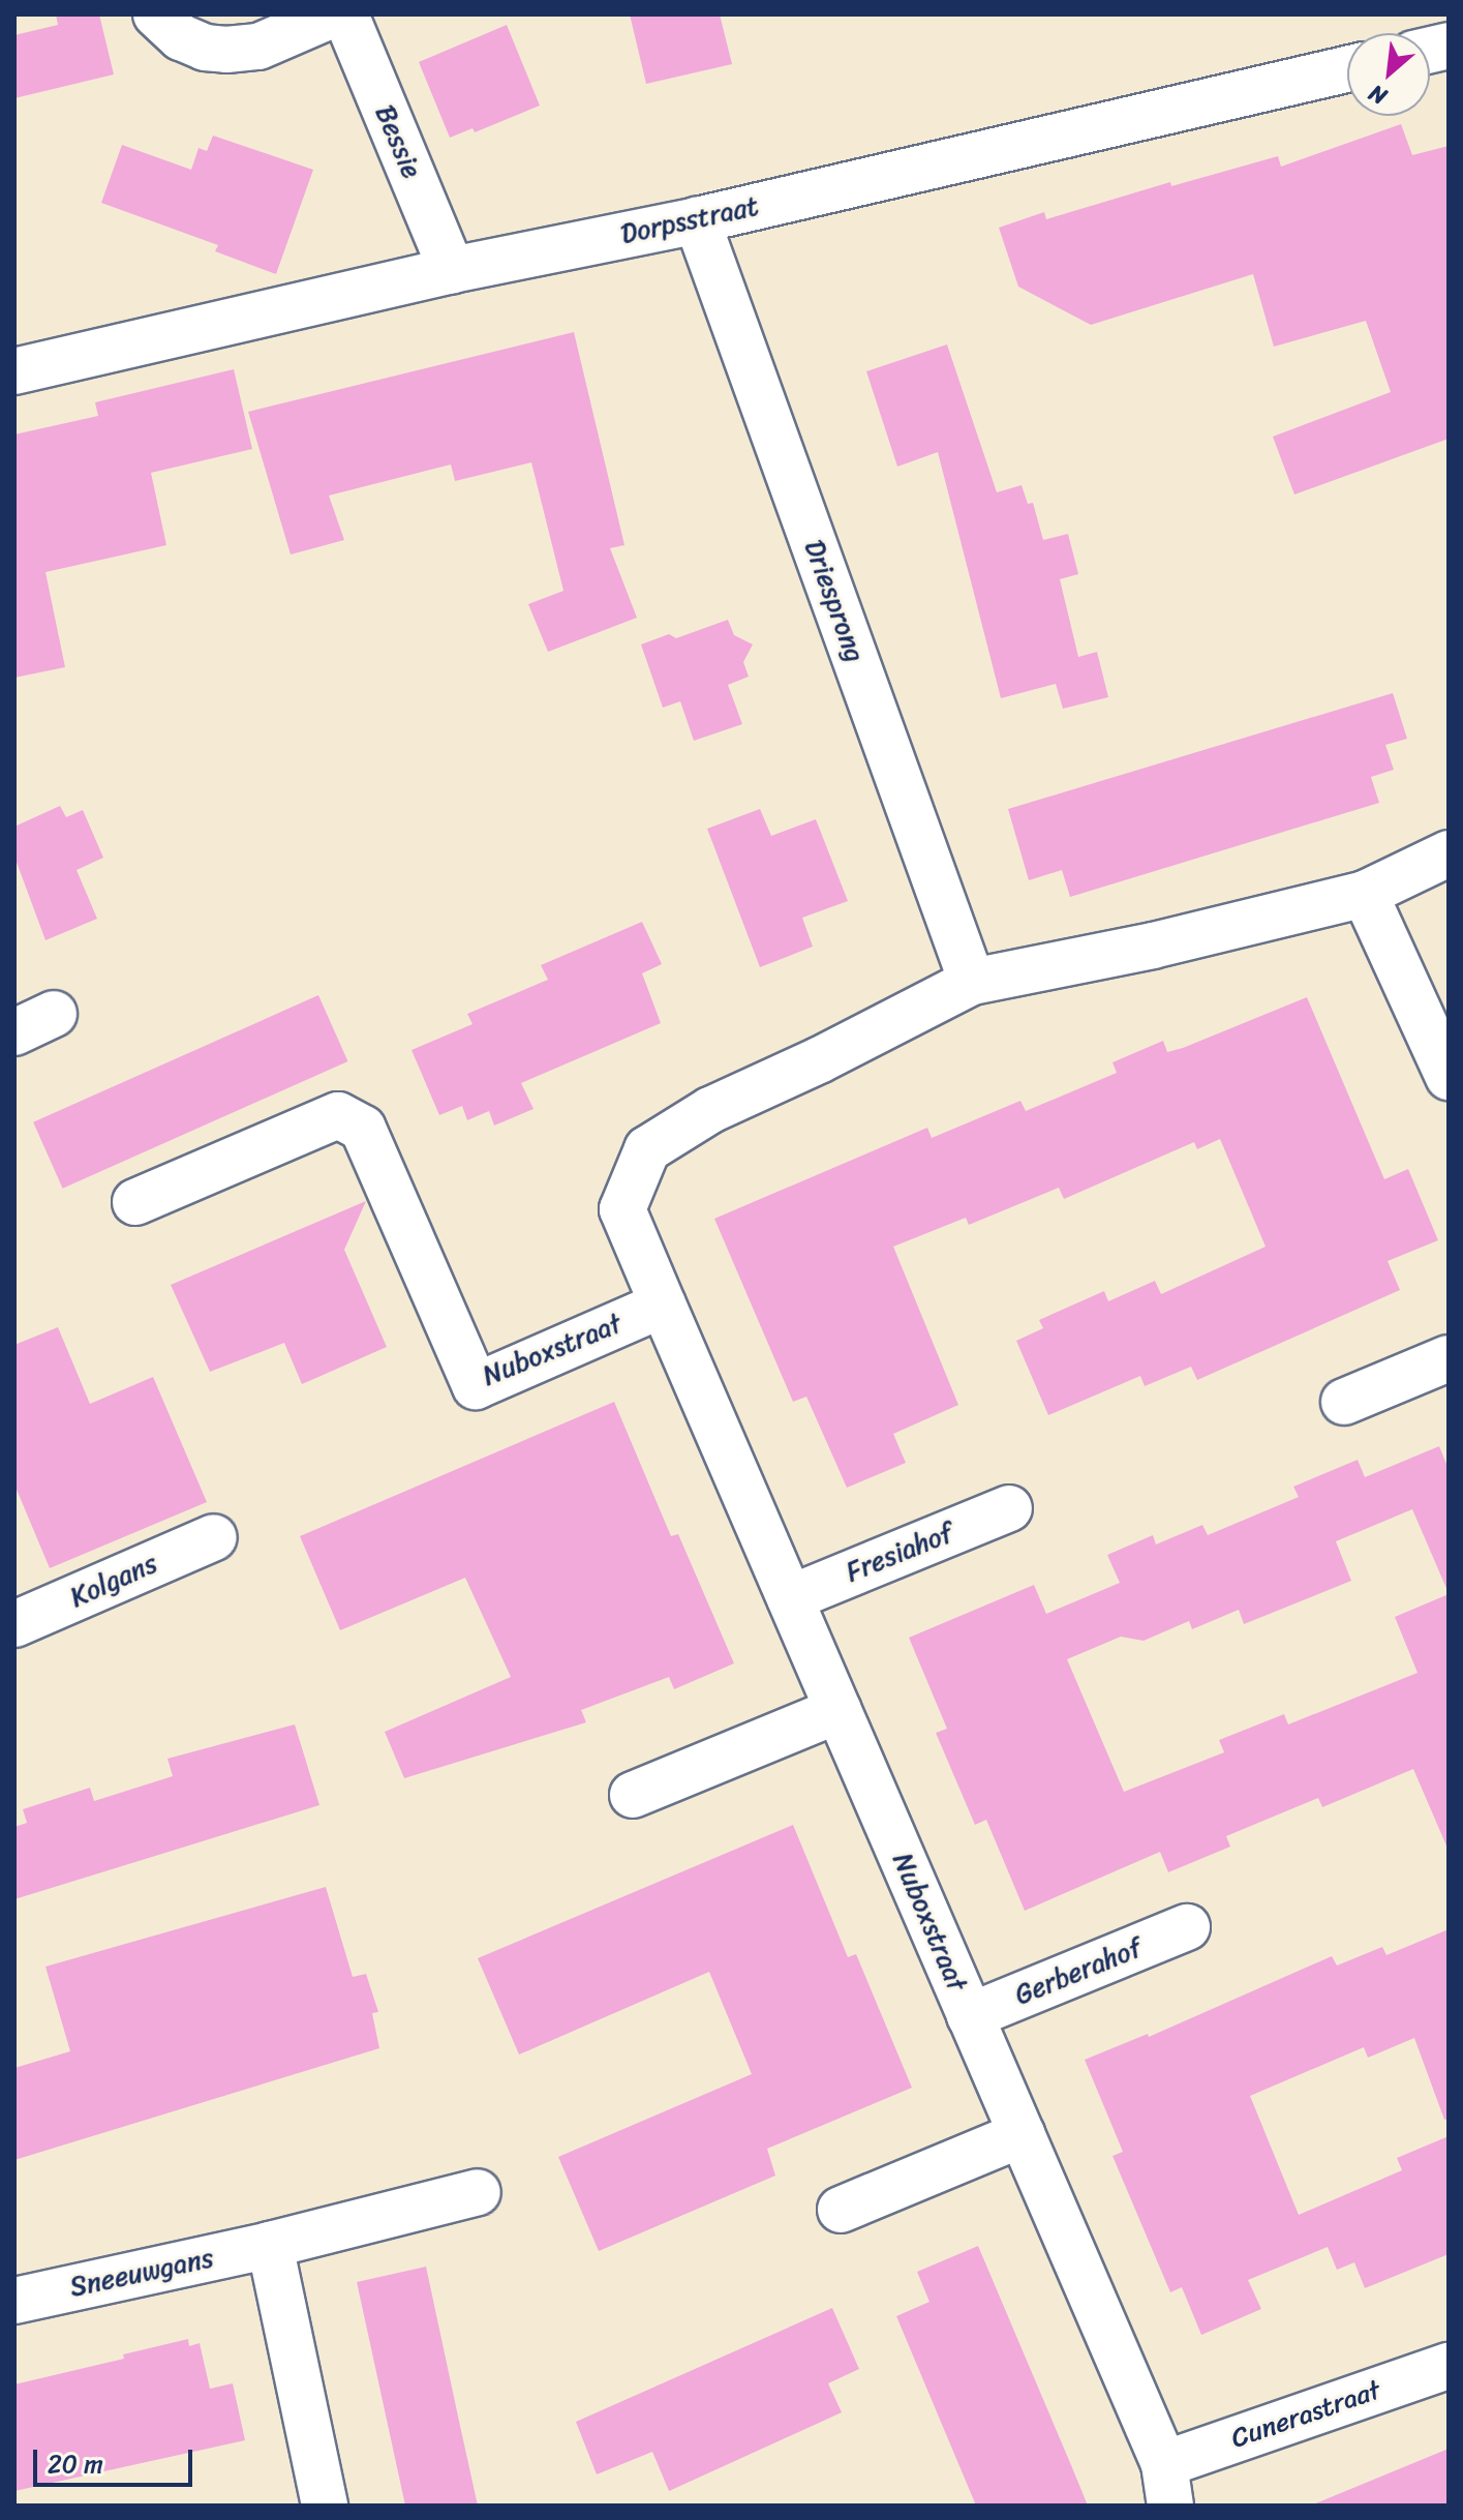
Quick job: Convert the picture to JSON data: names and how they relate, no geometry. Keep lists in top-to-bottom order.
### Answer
{
  "streets": {
    "street": [
      "Bessie",
      "Dorpsstraat",
      "Driesprong",
      "Nuboxstraat",
      "Fresiahof",
      "Kolgans",
      "Gerberahof",
      "Sneeuwgans",
      "Cunerastraat"
    ]
  },
  "crossings": [
    ["Bessie", "Dorpsstraat"],
    ["Dorpsstraat", "Driesprong"],
    ["Nuboxstraat", "Fresiahof"],
    ["Nuboxstraat", "Gerberahof"],
    ["Nuboxstraat", "Cunerastraat"]
  ],
  "scale_bar": "20 m",
  "north": "bottom left"
}
